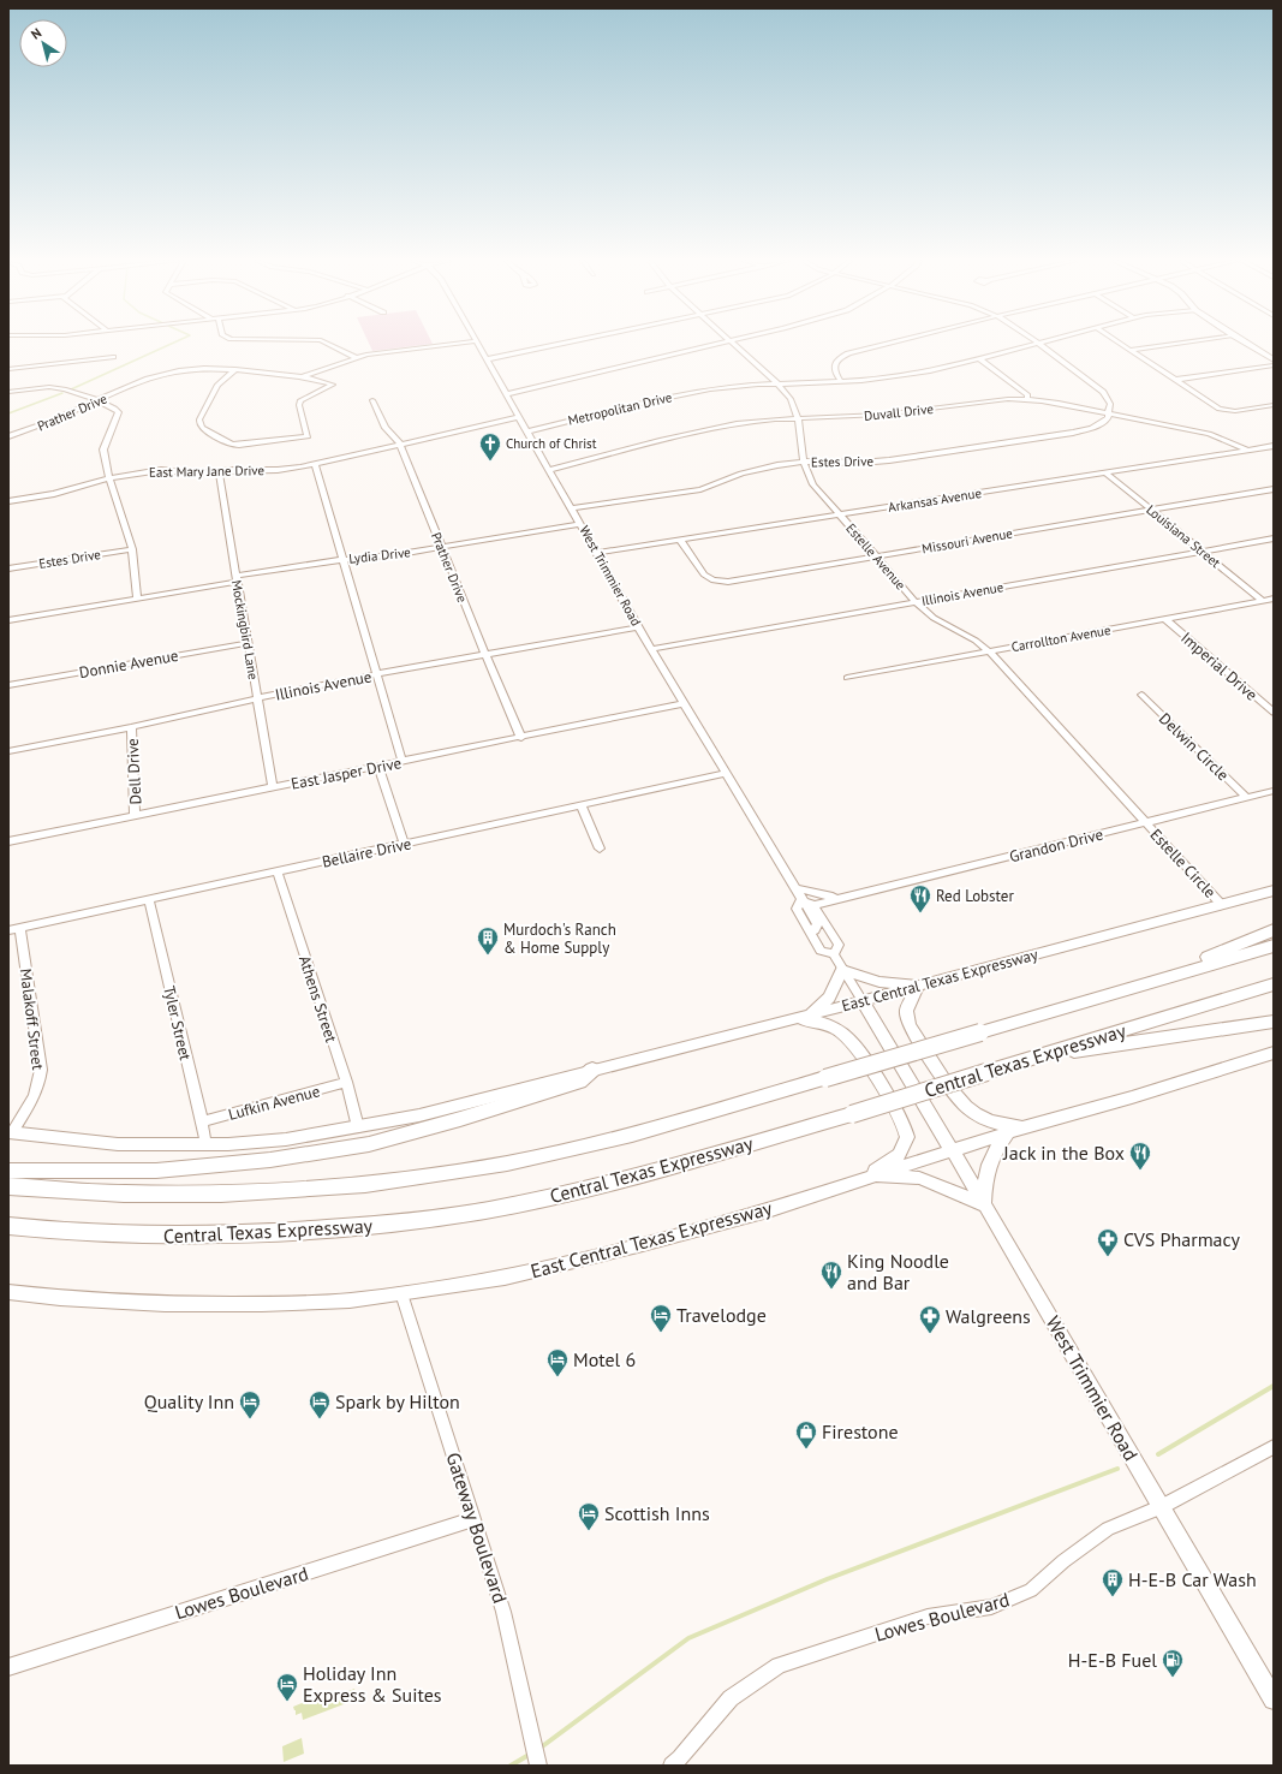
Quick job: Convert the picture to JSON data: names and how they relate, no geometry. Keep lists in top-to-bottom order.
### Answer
{
  "streets": {
    "highway": ["Central Texas Expressway"],
    "main road": ["West Trimmier Road", "East Central Texas Expressway"],
    "street": [
      "Metropolitan Drive",
      "Prather Drive",
      "Duvall Drive",
      "Estes Drive",
      "East Mary Jane Drive",
      "Arkansas Avenue",
      "Louisiana Street",
      "Missouri Avenue",
      "Lydia Drive",
      "Estelle Avenue",
      "Illinois Avenue",
      "Mockingbird Lane",
      "Carrollton Avenue",
      "Donnie Avenue",
      "Imperial Drive",
      "Delwin Circle",
      "Dell Drive",
      "East Jasper Drive",
      "Grandon Drive",
      "Bellaire Drive",
      "Estelle Circle",
      "Athens Street",
      "Malakoff Street",
      "Tyler Street",
      "Lufkin Avenue",
      "Gateway Boulevard",
      "Lowes Boulevard"
    ]
  },
  "crossings": [
    ["Metropolitan Drive", "Estelle Avenue"],
    ["Metropolitan Drive", "West Trimmier Road"],
    ["Prather Drive", "East Mary Jane Drive"],
    ["Prather Drive", "Lydia Drive"],
    ["Prather Drive", "Illinois Avenue"],
    ["Prather Drive", "East Jasper Drive"],
    ["Duvall Drive", "Estes Drive"],
    ["Duvall Drive", "Arkansas Avenue"],
    ["Duvall Drive", "Estelle Avenue"],
    ["Duvall Drive", "West Trimmier Road"],
    ["Estes Drive", "Estelle Avenue"],
    ["Estes Drive", "West Trimmier Road"],
    ["East Mary Jane Drive", "West Trimmier Road"],
    ["East Mary Jane Drive", "Mockingbird Lane"],
    ["Arkansas Avenue", "Louisiana Street"],
    ["Arkansas Avenue", "Missouri Avenue"],
    ["Arkansas Avenue", "Estelle Avenue"],
    ["Arkansas Avenue", "West Trimmier Road"],
    ["Louisiana Street", "Missouri Avenue"],
    ["Louisiana Street", "Illinois Avenue"],
    ["Louisiana Street", "Carrollton Avenue"],
    ["Missouri Avenue", "Estelle Avenue"],
    ["Lydia Drive", "West Trimmier Road"],
    ["Lydia Drive", "Mockingbird Lane"],
    ["Estelle Avenue", "Illinois Avenue"],
    ["Estelle Avenue", "Carrollton Avenue"],
    ["Estelle Avenue", "Grandon Drive"],
    ["Estelle Avenue", "Estelle Circle"],
    ["West Trimmier Road", "Illinois Avenue"],
    ["West Trimmier Road", "East Jasper Drive"],
    ["West Trimmier Road", "Grandon Drive"],
    ["West Trimmier Road", "Bellaire Drive"],
    ["West Trimmier Road", "East Central Texas Expressway"],
    ["West Trimmier Road", "Lowes Boulevard"],
    ["Illinois Avenue", "Mockingbird Lane"],
    ["Illinois Avenue", "Dell Drive"],
    ["Mockingbird Lane", "Donnie Avenue"],
    ["Mockingbird Lane", "East Jasper Drive"],
    ["Carrollton Avenue", "Imperial Drive"],
    ["Delwin Circle", "Grandon Drive"],
    ["Dell Drive", "East Jasper Drive"],
    ["Grandon Drive", "Estelle Circle"],
    ["Bellaire Drive", "Athens Street"],
    ["Bellaire Drive", "Malakoff Street"],
    ["Bellaire Drive", "Tyler Street"],
    ["Estelle Circle", "East Central Texas Expressway"],
    ["East Central Texas Expressway", "Athens Street"],
    ["East Central Texas Expressway", "Malakoff Street"],
    ["East Central Texas Expressway", "Tyler Street"],
    ["East Central Texas Expressway", "Gateway Boulevard"],
    ["Athens Street", "Lufkin Avenue"],
    ["Tyler Street", "Lufkin Avenue"],
    ["Gateway Boulevard", "Lowes Boulevard"]
  ],
  "places": {
    "church": ["Church of Christ"],
    "restaurant": ["Red Lobster", "Jack in the Box", "King Noodle and Bar"],
    "building": ["Murdoch's Ranch & Home Supply", "H-E-B Car Wash"],
    "pharmacy": ["CVS Pharmacy", "Walgreens"],
    "hotel": [
      "Travelodge",
      "Motel 6",
      "Quality Inn",
      "Spark by Hilton",
      "Scottish Inns",
      "Holiday Inn Express & Suites"
    ],
    "shop": ["Firestone"],
    "fuel station": ["H-E-B Fuel"]
  },
  "north": "top left"
}
